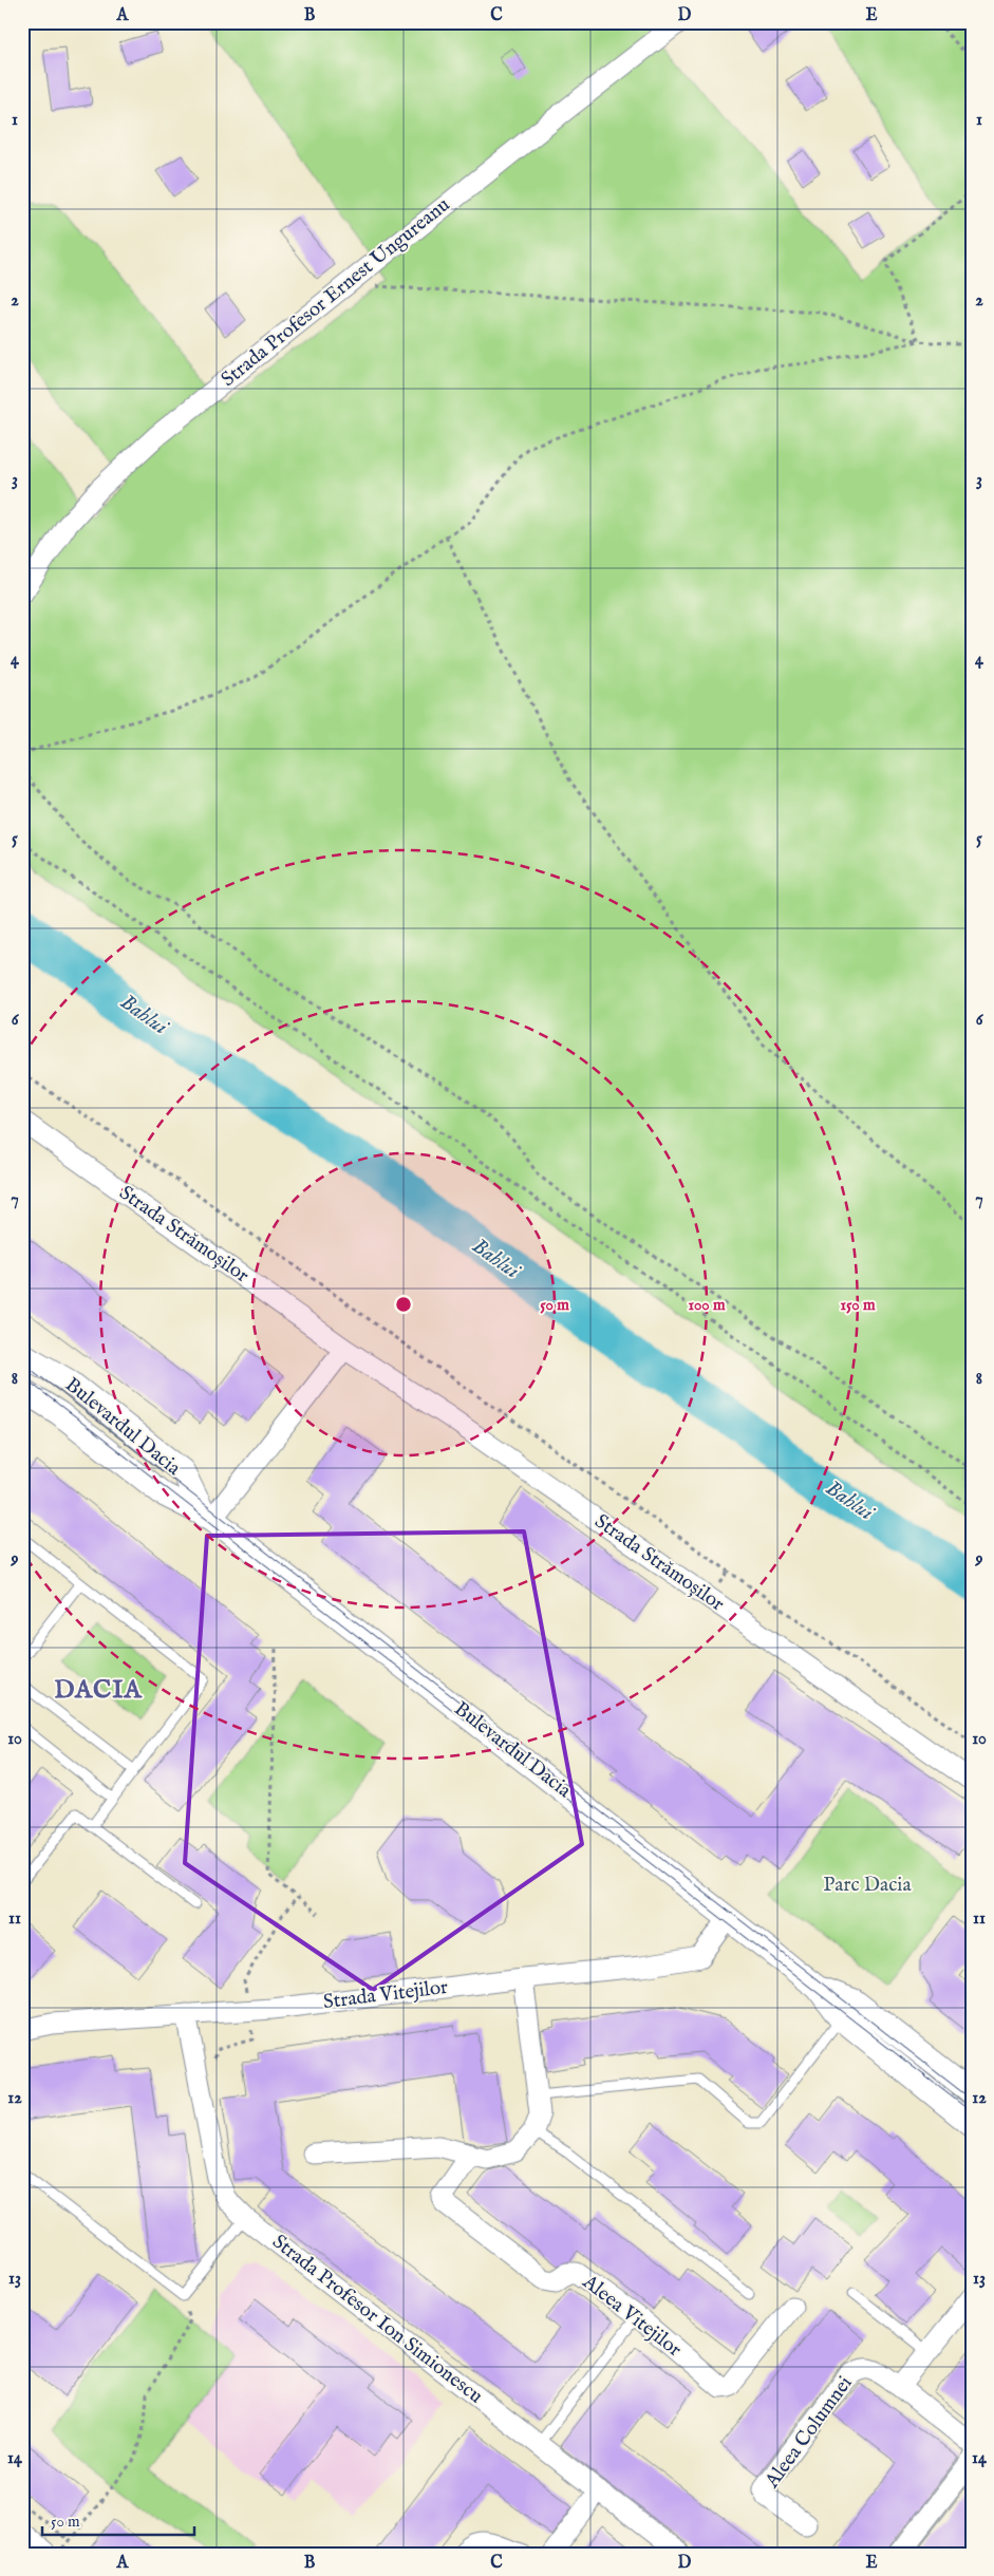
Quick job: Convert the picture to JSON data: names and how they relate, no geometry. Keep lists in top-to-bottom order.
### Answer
{
  "streets": {
    "street": [
      "Strada Profesor Ernest Ungureanu",
      "Strada Strămoșilor",
      "Bulevardul Dacia",
      "Strada Vitejilor",
      "Aleea Vitejilor",
      "Strada Profesor Ion Simionescu",
      "Aleea Columnei"
    ]
  },
  "crossings": [
    ["Bulevardul Dacia", "Strada Vitejilor"],
    ["Strada Vitejilor", "Strada Profesor Ion Simionescu"]
  ],
  "districts": ["DACIA"],
  "water": ["Bahlui"],
  "parks": ["Parc Dacia"],
  "scale_bar": "50 m",
  "grid": {
    "columns": [
      "A",
      "B",
      "C",
      "D",
      "E"
    ],
    "rows": [
      "1",
      "2",
      "3",
      "4",
      "5",
      "6",
      "7",
      "8",
      "9",
      "10",
      "11",
      "12",
      "13",
      "14"
    ]
  },
  "rings": ["50 m", "100 m", "150 m"]
}
